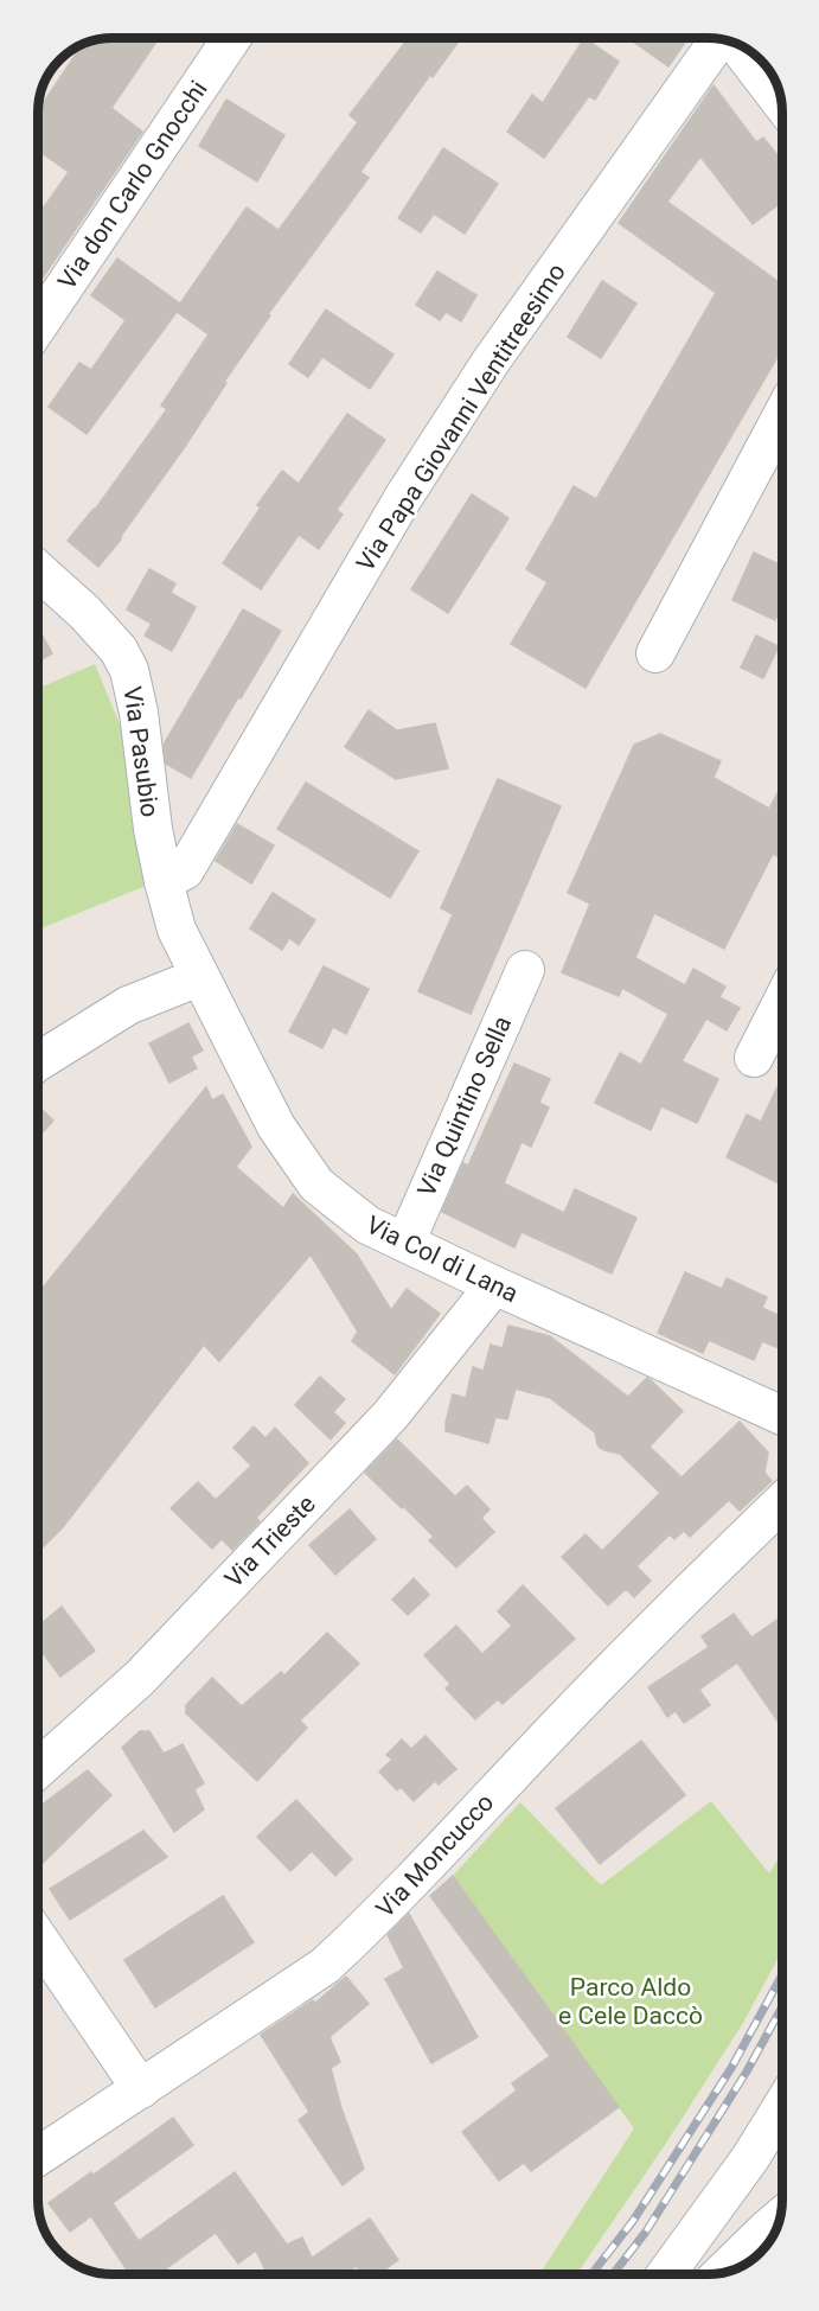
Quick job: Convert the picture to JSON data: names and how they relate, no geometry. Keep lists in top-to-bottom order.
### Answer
{
  "streets": {
    "street": [
      "Via don Carlo Gnocchi",
      "Via Papa Giovanni Ventitreesimo",
      "Via Pasubio",
      "Via Quintino Sella",
      "Via Col di Lana",
      "Via Trieste",
      "Via Moncucco"
    ]
  },
  "crossings": [
    ["Via Papa Giovanni Ventitreesimo", "Via Pasubio"],
    ["Via Pasubio", "Via Col di Lana"],
    ["Via Quintino Sella", "Via Col di Lana"],
    ["Via Col di Lana", "Via Trieste"]
  ],
  "parks": ["Parco Aldo e Cele Daccò"]
}
